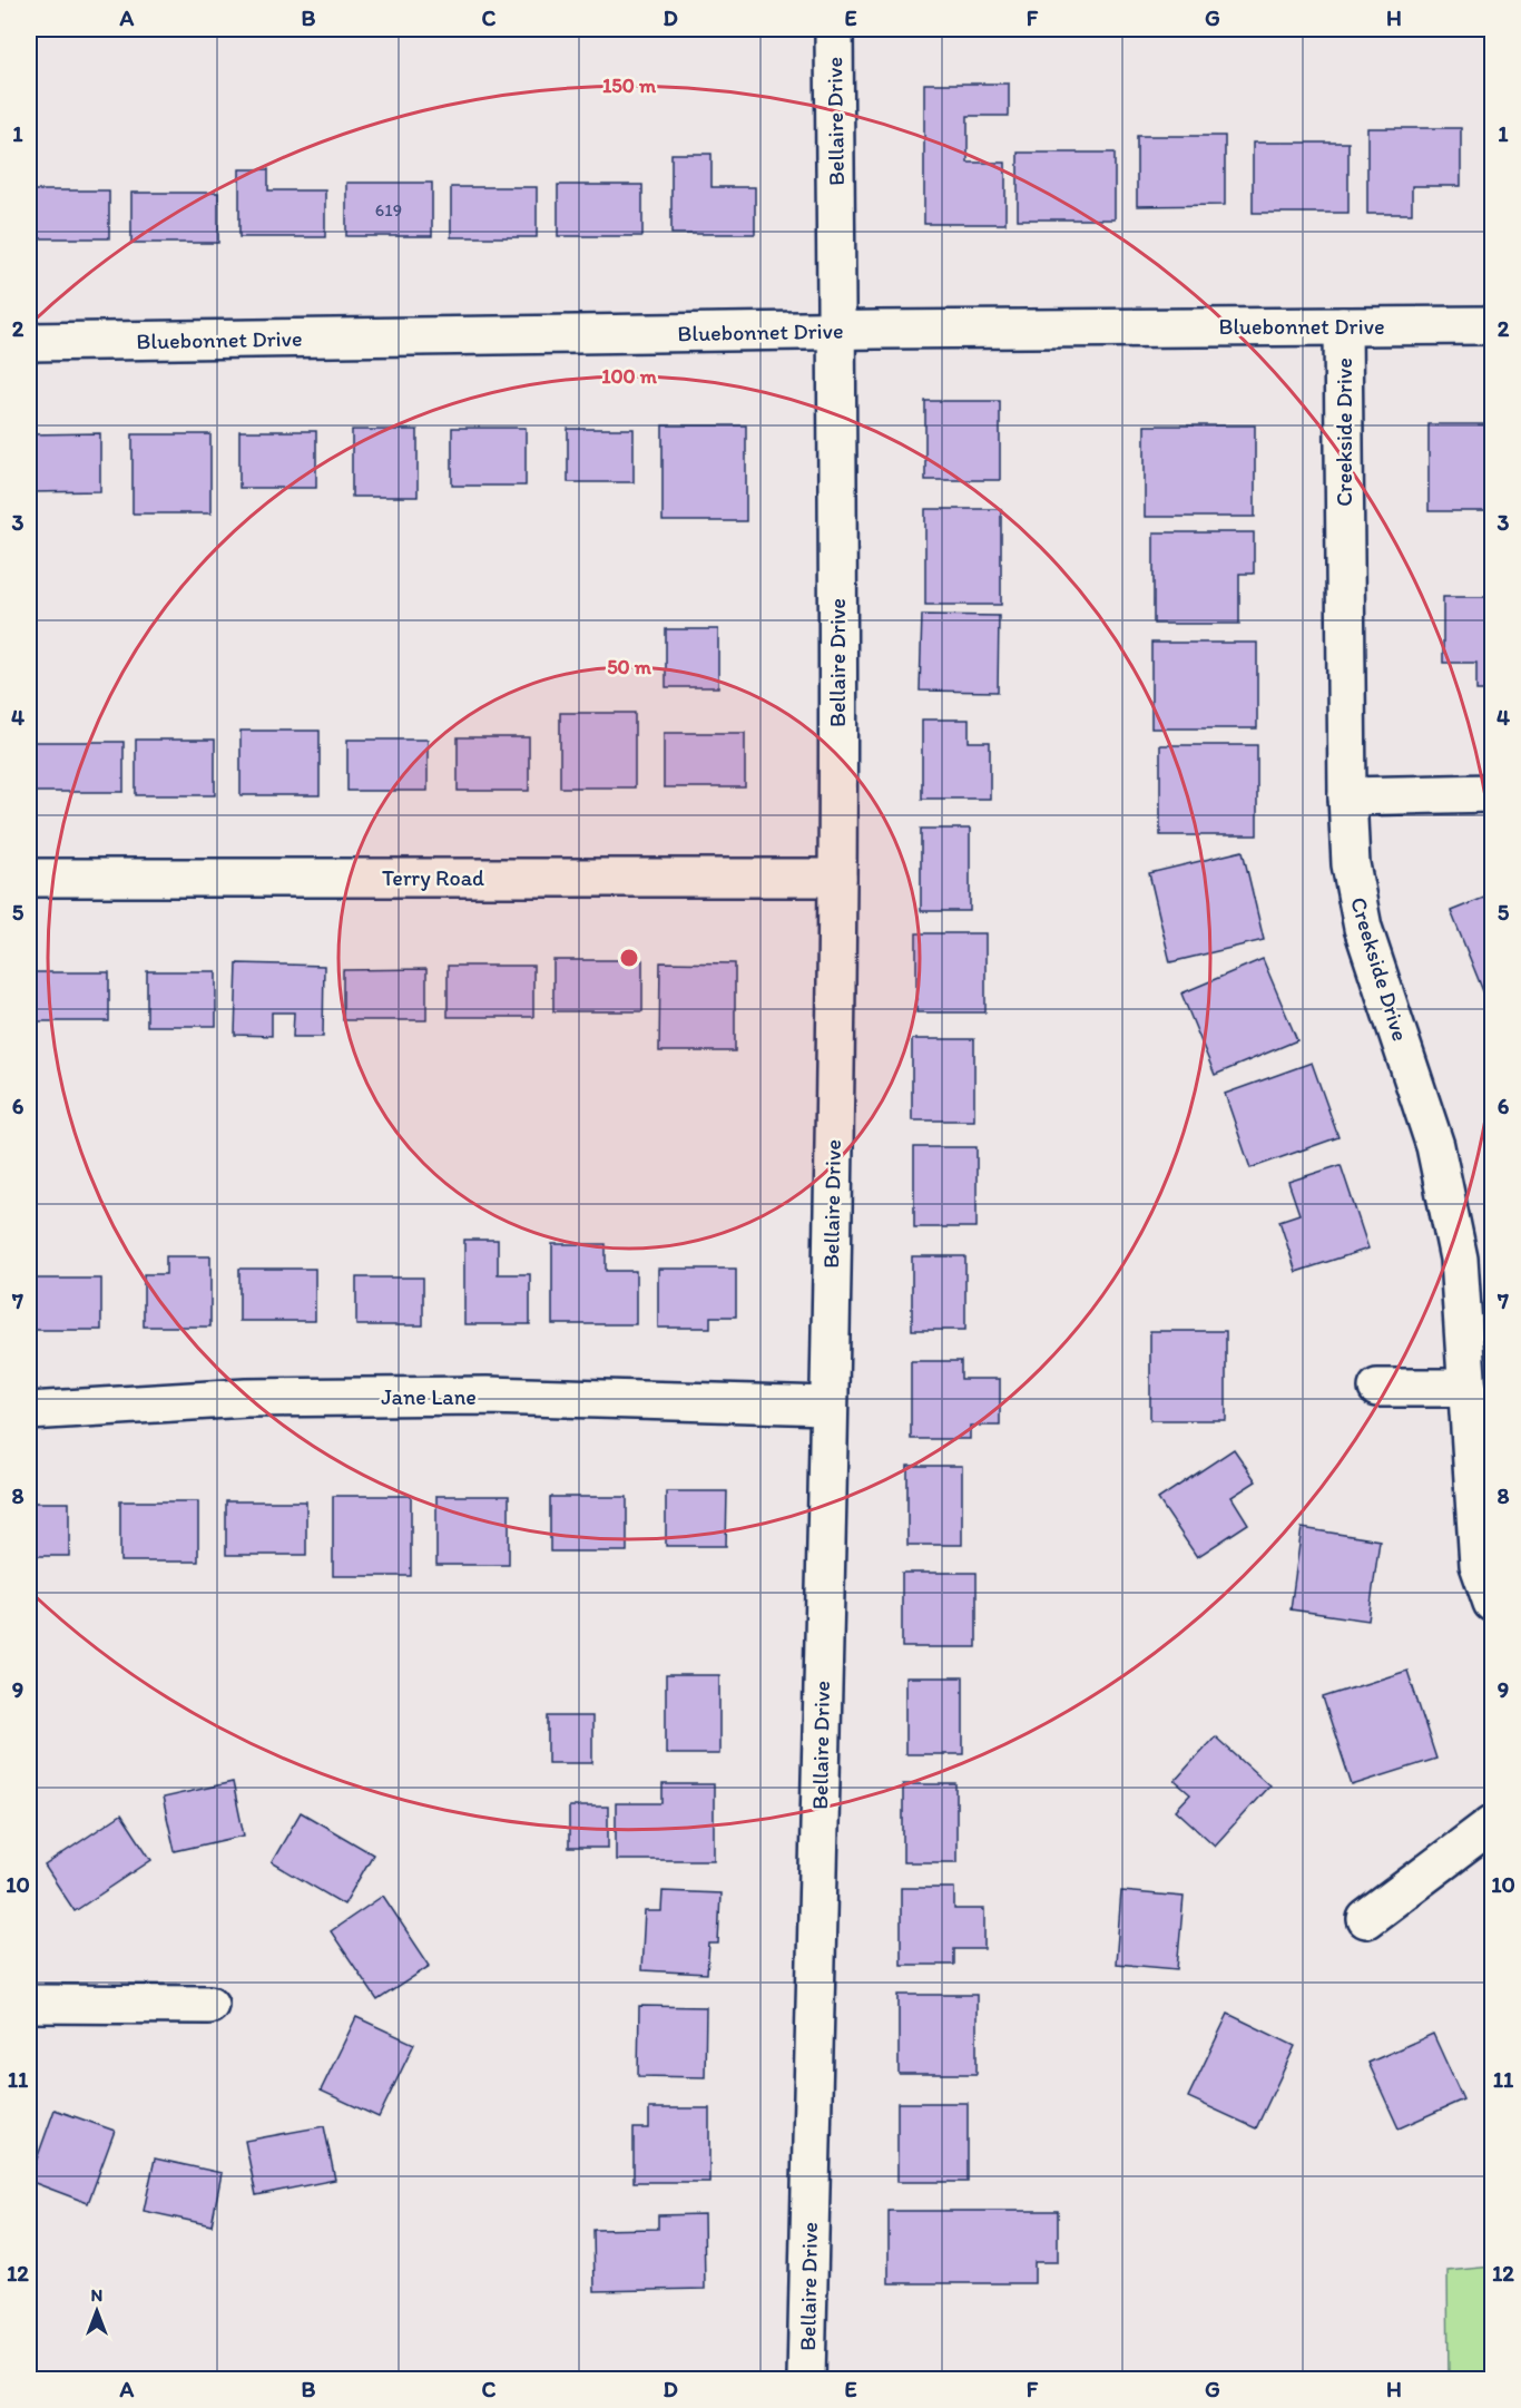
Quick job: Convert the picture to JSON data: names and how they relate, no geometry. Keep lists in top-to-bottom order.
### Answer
{
  "streets": {
    "street": [
      "Bellaire Drive",
      "Bluebonnet Drive",
      "Creekside Drive",
      "Terry Road",
      "Jane Lane"
    ]
  },
  "crossings": [
    ["Bellaire Drive", "Bluebonnet Drive"],
    ["Bellaire Drive", "Terry Road"],
    ["Bellaire Drive", "Jane Lane"],
    ["Bluebonnet Drive", "Creekside Drive"]
  ],
  "house_numbers": ["619"],
  "north": "top",
  "grid": {
    "columns": [
      "A",
      "B",
      "C",
      "D",
      "E",
      "F",
      "G",
      "H"
    ],
    "rows": [
      "1",
      "2",
      "3",
      "4",
      "5",
      "6",
      "7",
      "8",
      "9",
      "10",
      "11",
      "12"
    ]
  },
  "rings": ["150 m", "100 m", "50 m"]
}
